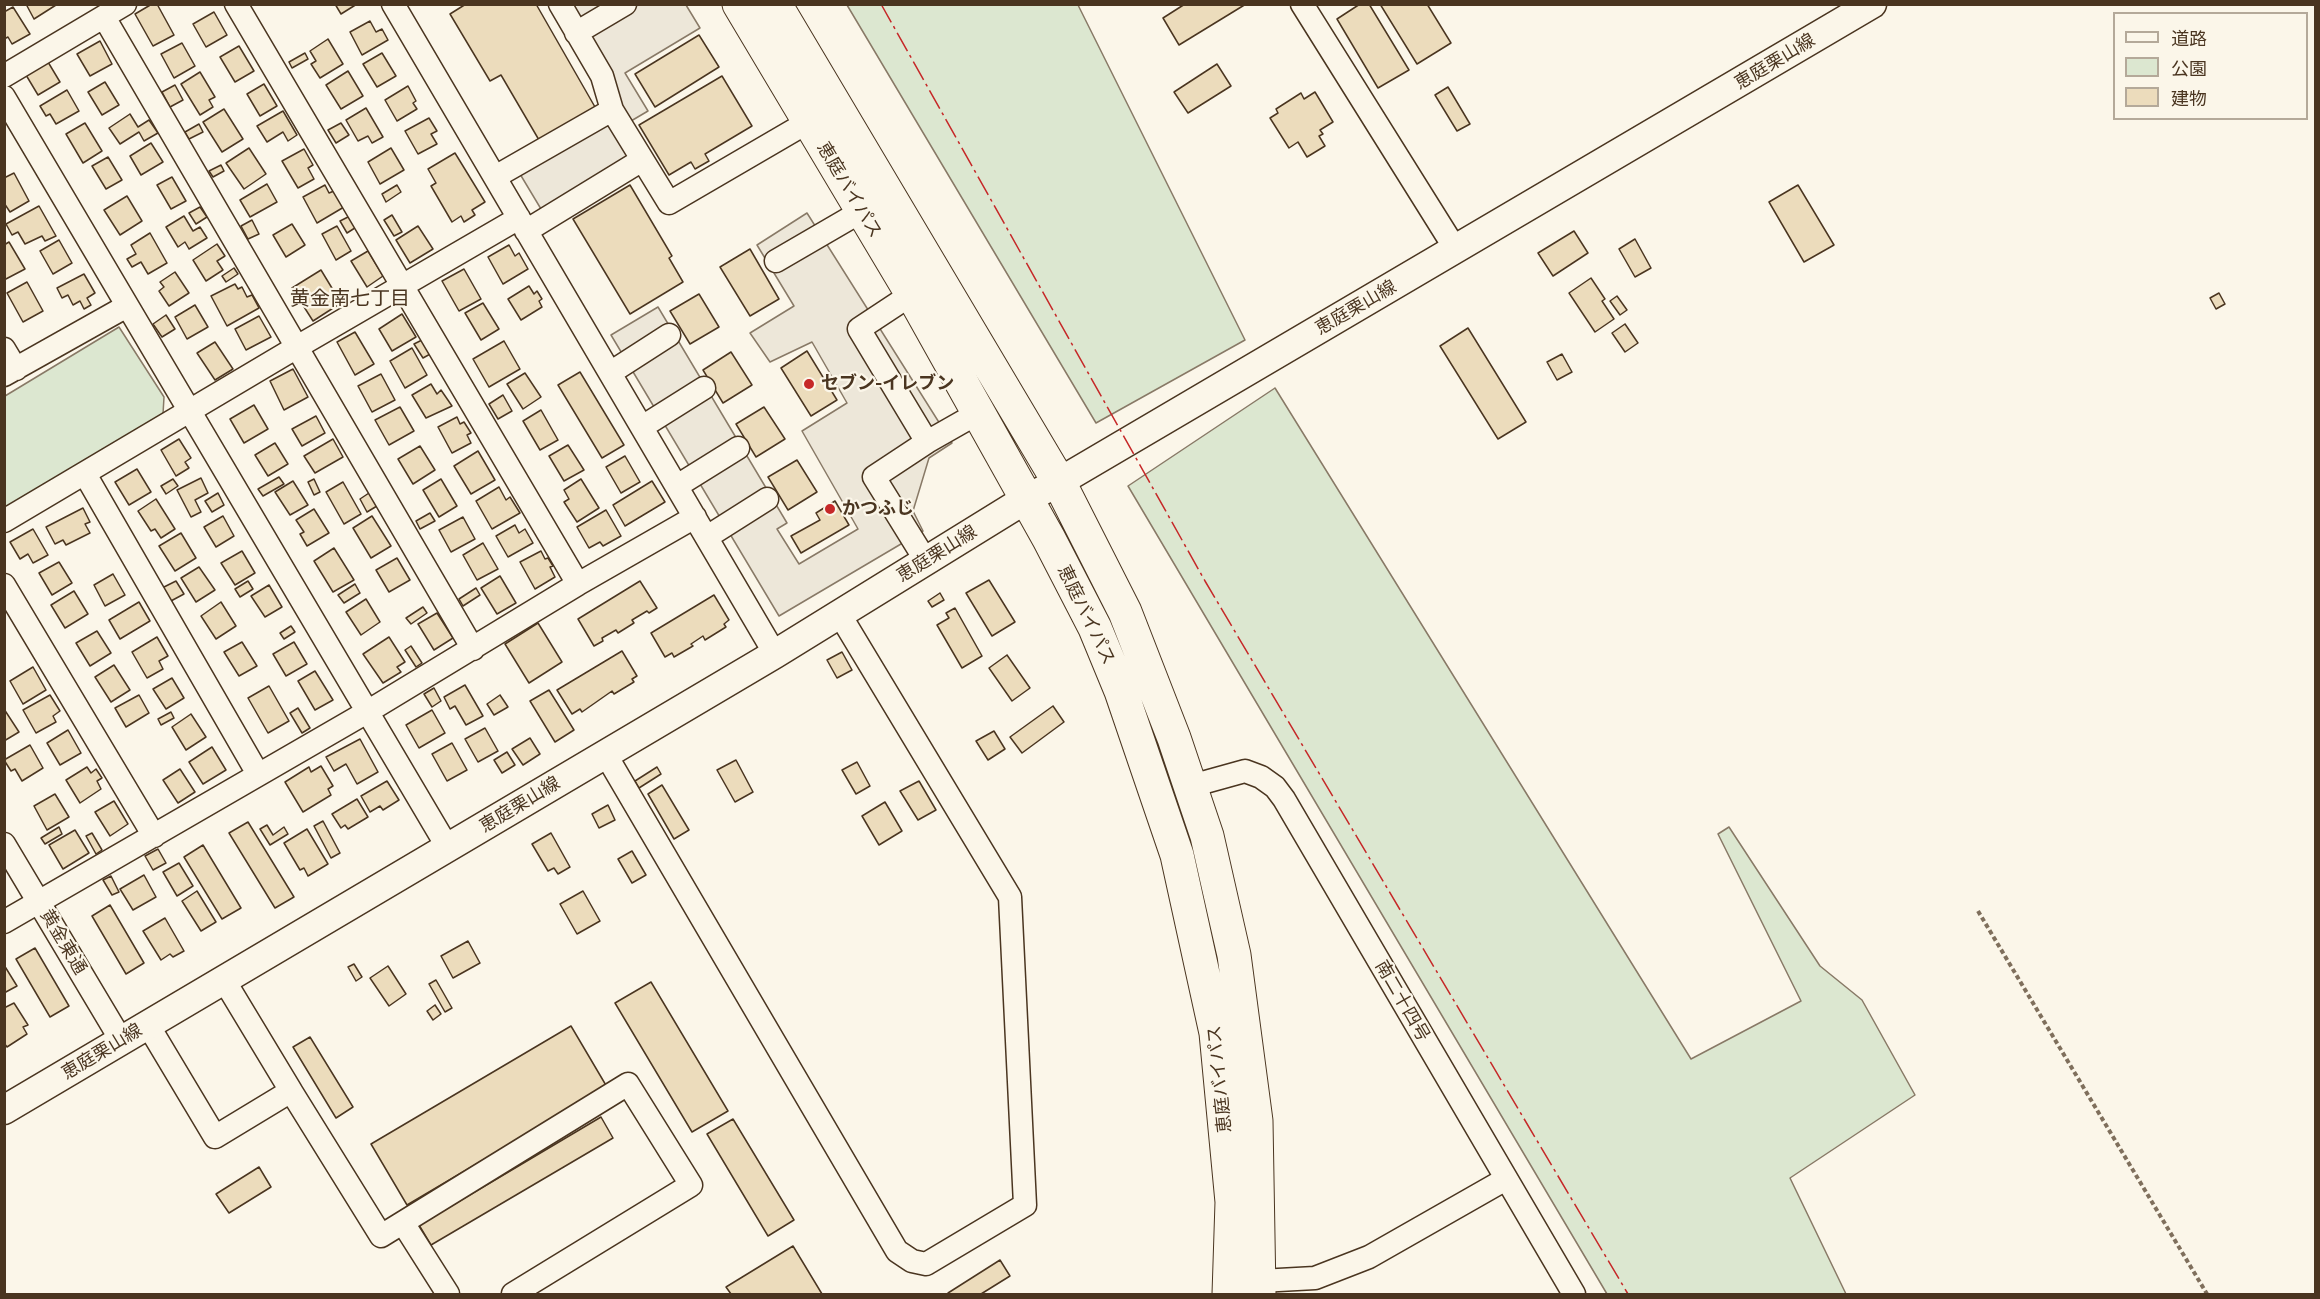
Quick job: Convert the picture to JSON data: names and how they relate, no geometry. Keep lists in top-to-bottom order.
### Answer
{
  "streets": {
    "highway": ["恵庭バイパス"],
    "main road": ["恵庭栗山線"],
    "street": ["黄金東通", "南二十四号"]
  },
  "crossings": [
    ["恵庭栗山線", "恵庭バイパス"],
    ["恵庭栗山線", "黄金東通"],
    ["恵庭バイパス", "南二十四号"]
  ],
  "districts": ["黄金南七丁目"],
  "places": ["セブン-イレブン", "かつふじ"],
  "legend": ["道路", "公園", "建物"]
}
